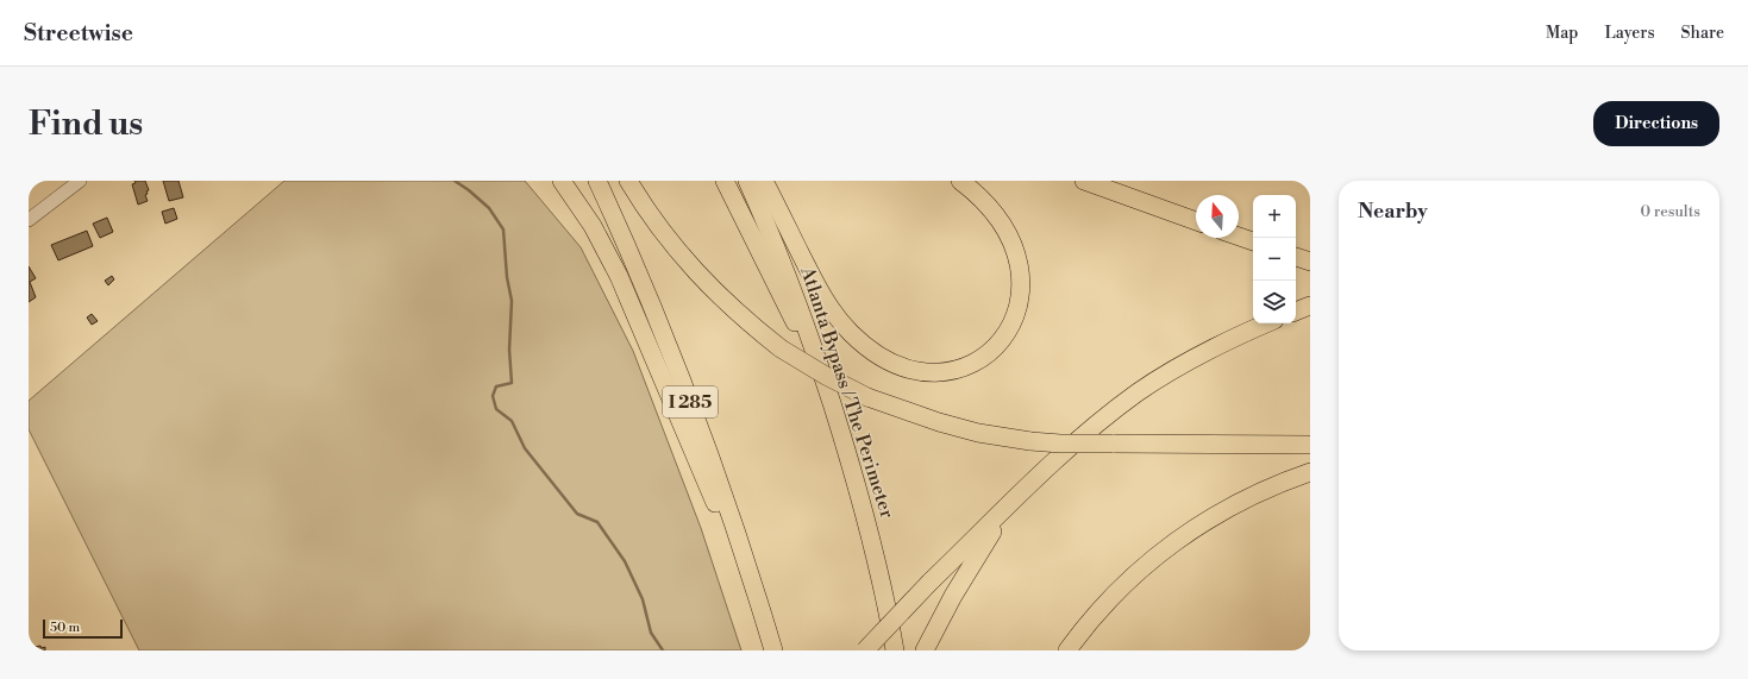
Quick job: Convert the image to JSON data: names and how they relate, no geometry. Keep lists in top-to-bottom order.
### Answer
{
  "streets": {
    "highway": ["Atlanta Bypass / The Perimeter", "I 285"]
  },
  "scale_bar": "50 m",
  "north": "top",
  "page": {
    "header": "Streetwise",
    "nav": ["Map", "Layers", "Share"],
    "buttons": "Directions",
    "title": "Find us",
    "heading": ["Nearby", "0 results"],
    "map_buttons": ["+", "−"],
    "scale": "50 m"
  }
}
